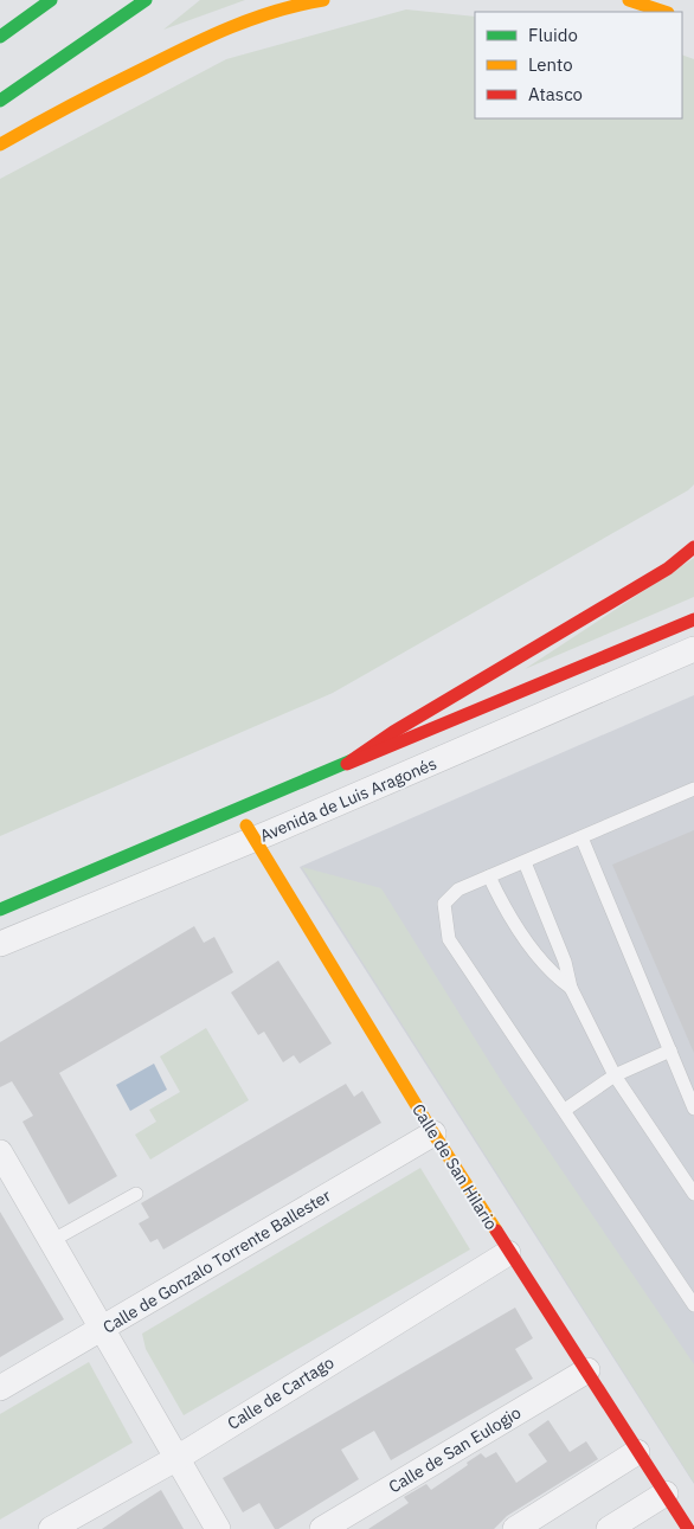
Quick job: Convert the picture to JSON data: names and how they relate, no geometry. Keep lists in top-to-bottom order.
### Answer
{
  "streets": {
    "main road": ["Avenida de Luis Aragonés", "Calle de San Hilario"],
    "street": ["Calle de Gonzalo Torrente Ballester", "Calle de Cartago", "Calle de San Eulogio"]
  },
  "crossings": [
    ["Avenida de Luis Aragonés", "Calle de San Hilario"],
    ["Calle de San Hilario", "Calle de Gonzalo Torrente Ballester"],
    ["Calle de San Hilario", "Calle de Cartago"],
    ["Calle de San Hilario", "Calle de San Eulogio"]
  ],
  "legend": ["Fluido", "Lento", "Atasco"]
}
